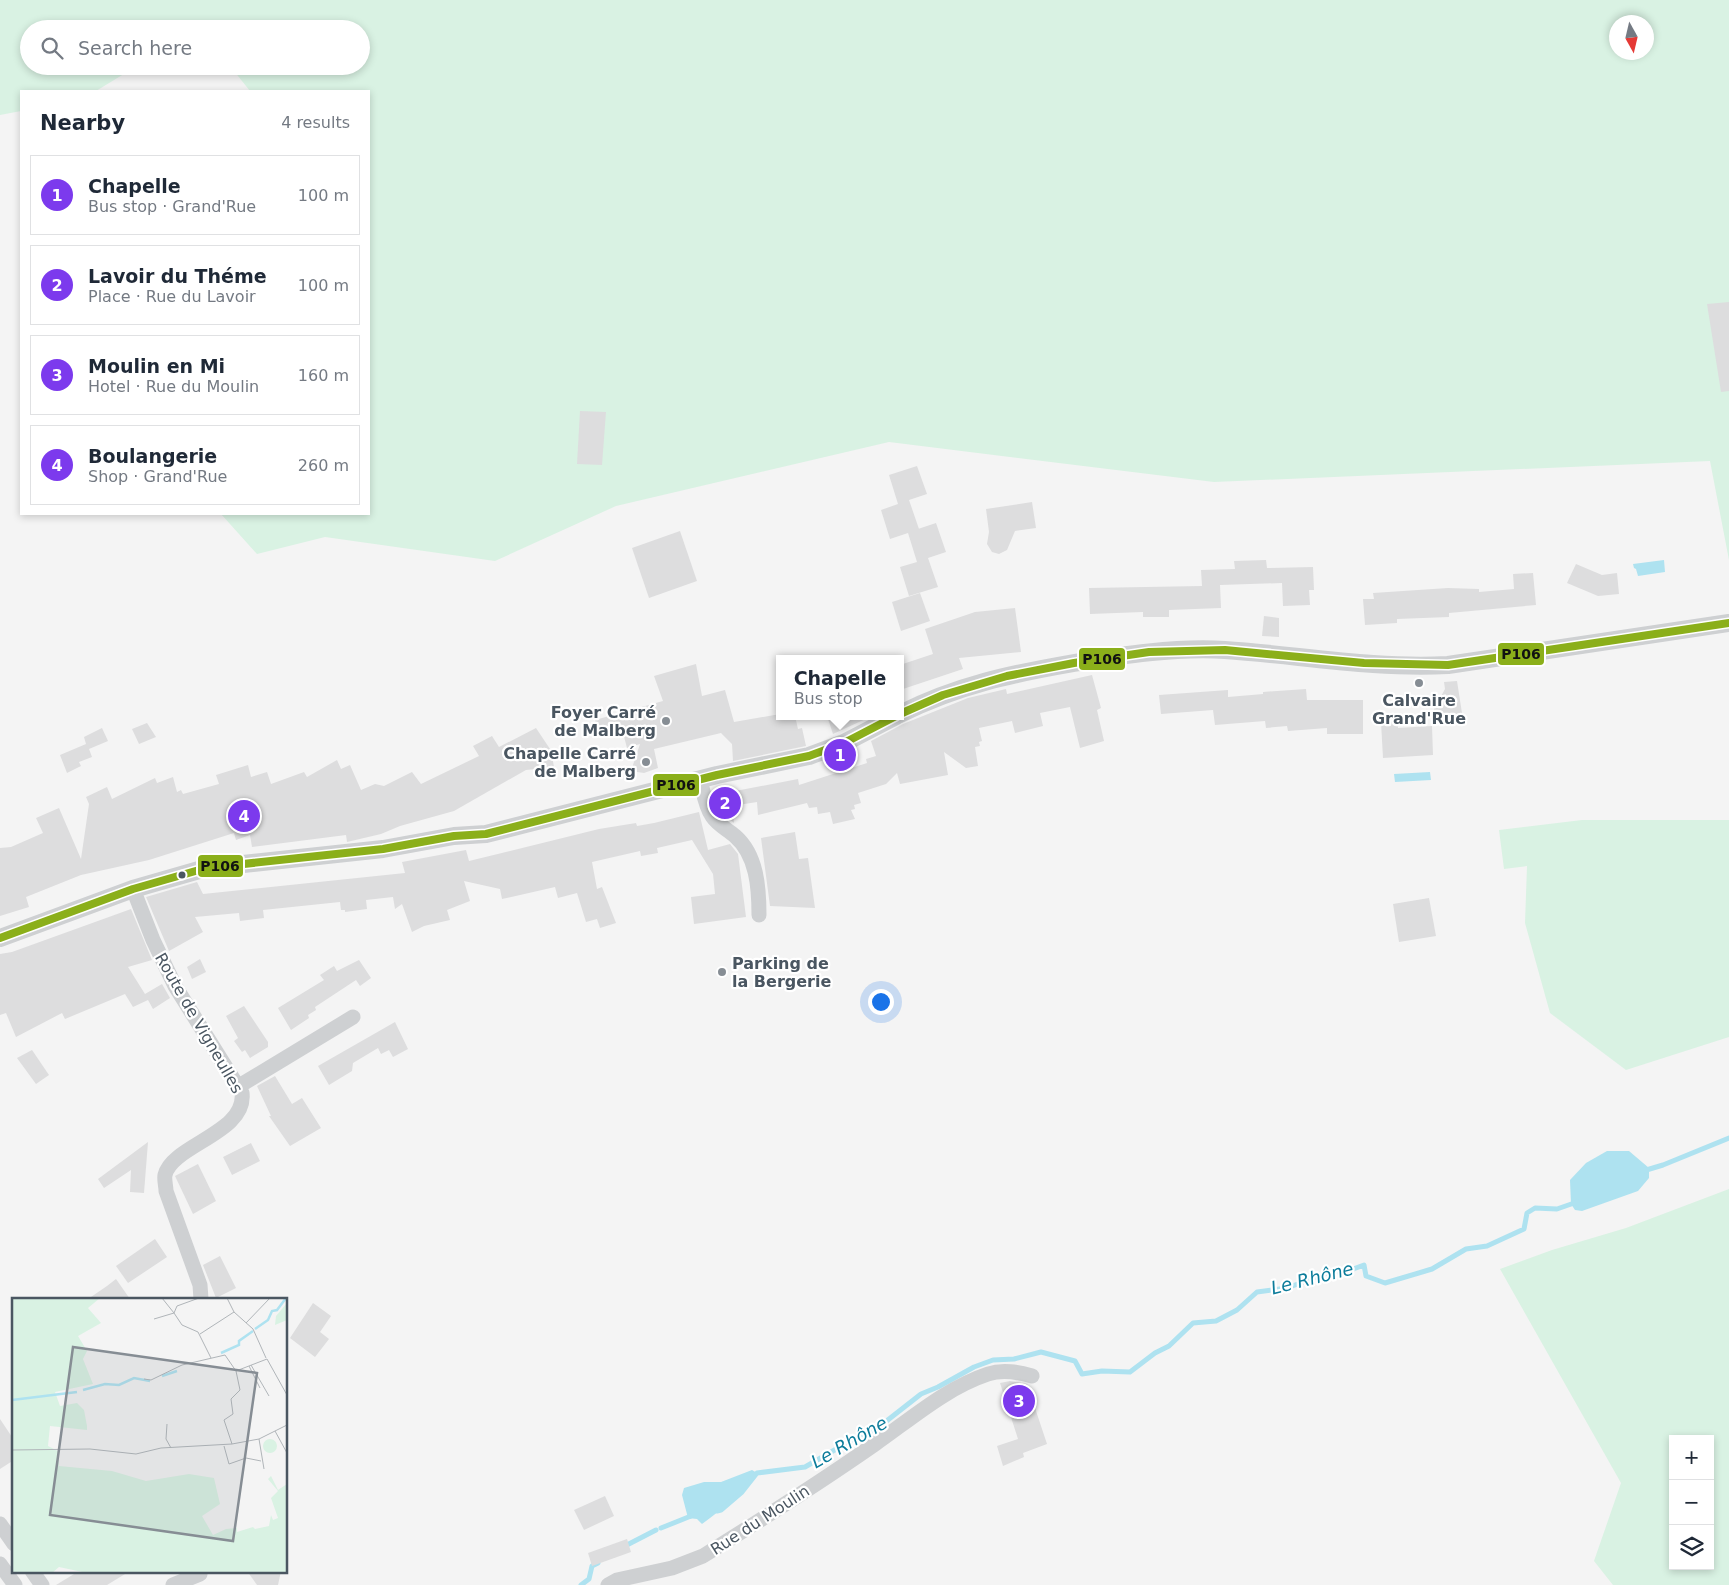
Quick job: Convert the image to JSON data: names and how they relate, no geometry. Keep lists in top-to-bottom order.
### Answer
{
  "streets": {
    "street": ["Route de Vigneulles", "Rue du Moulin"]
  },
  "water": ["Le Rhône"],
  "places": [
    "Calvaire Grand'Rue",
    "Foyer Carré de Malberg",
    "Chapelle Carré de Malberg",
    "Parking de la Bergerie"
  ],
  "lines": ["transit line P106"],
  "north": "bottom",
  "page": {
    "search": "Search here",
    "heading": ["Nearby", "4 results"],
    "list": [
      {
        "mark": "1",
        "name": "Chapelle",
        "note": "Bus stop · Grand'Rue",
        "value": "100 m"
      },
      {
        "mark": "2",
        "name": "Lavoir du Théme",
        "note": "Place · Rue du Lavoir",
        "value": "100 m"
      },
      {
        "mark": "3",
        "name": "Moulin en Mi",
        "note": "Hotel · Rue du Moulin",
        "value": "160 m"
      },
      {
        "mark": "4",
        "name": "Boulangerie",
        "note": "Shop · Grand'Rue",
        "value": "260 m"
      }
    ],
    "popup": ["Chapelle", "Bus stop"],
    "pins": [
      "1",
      "2",
      "4",
      "3"
    ],
    "map_buttons": ["+", "−"]
  }
}
